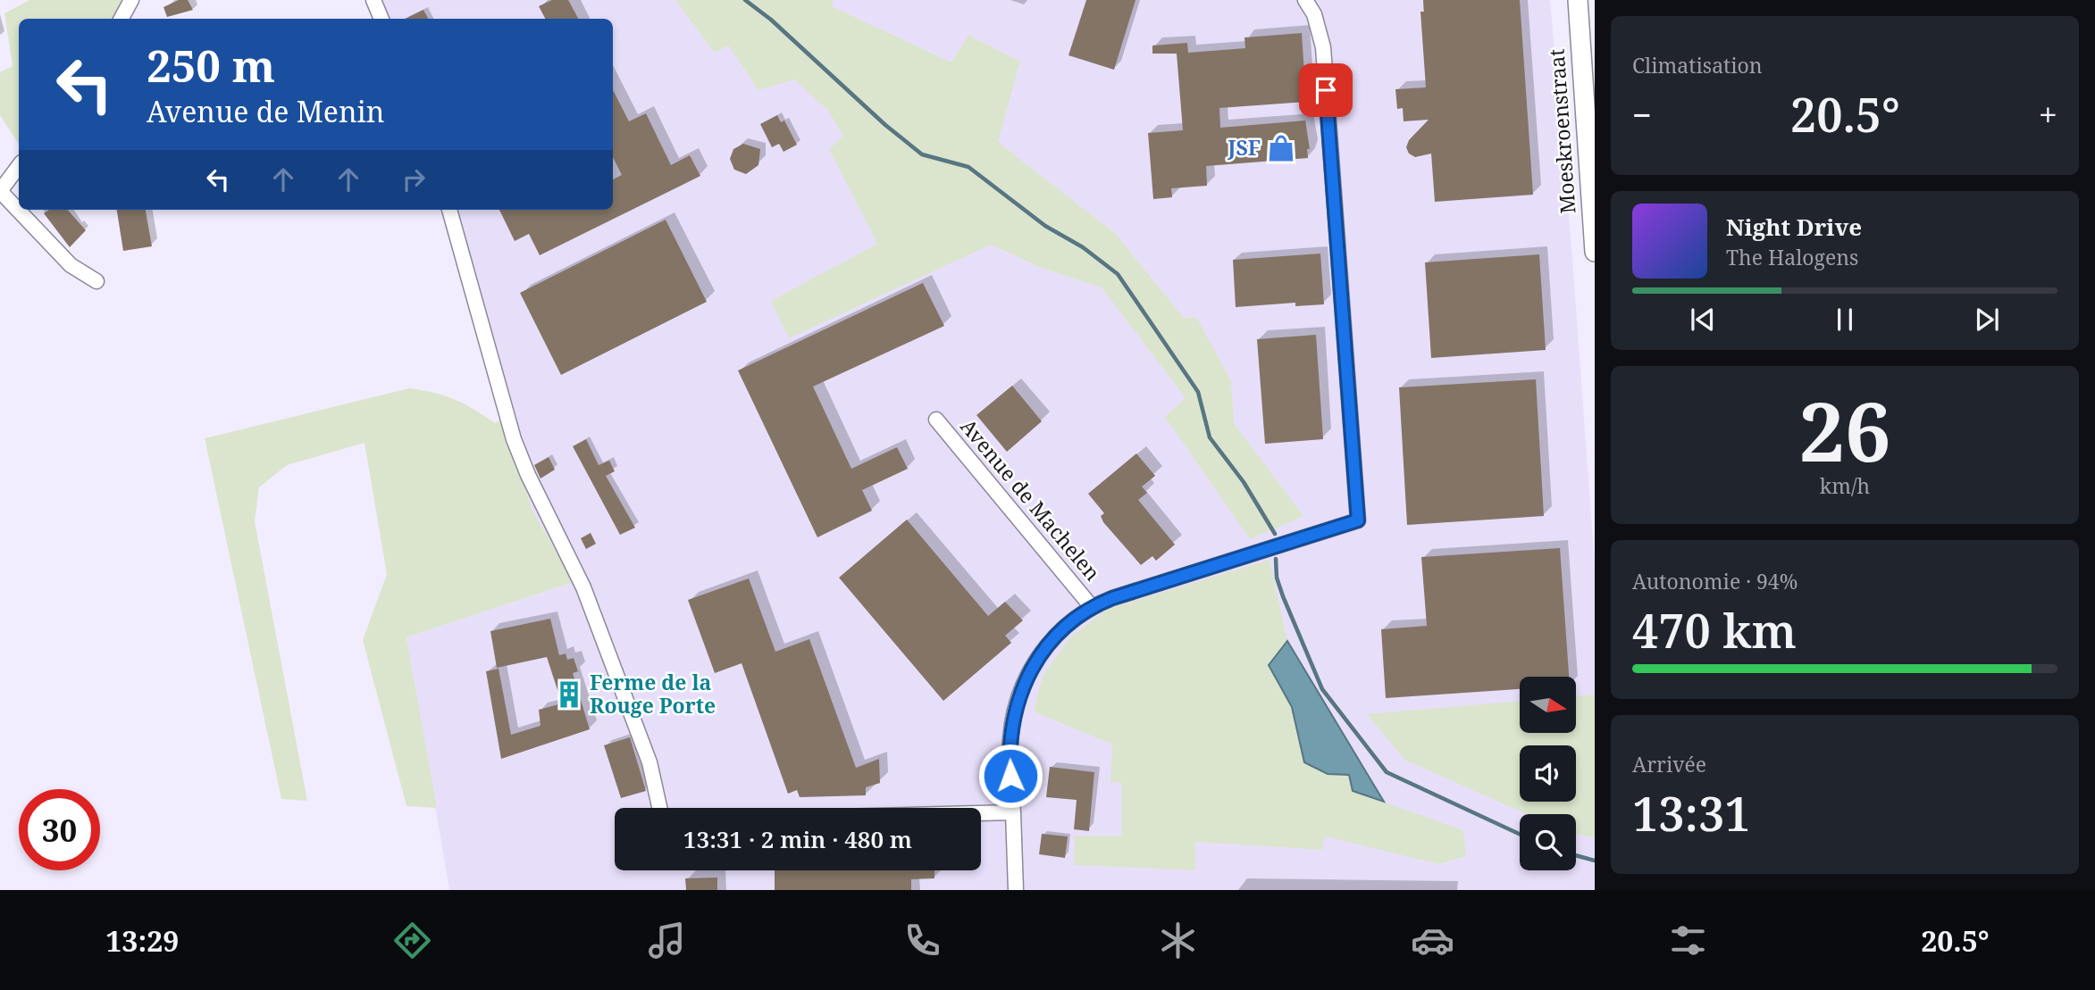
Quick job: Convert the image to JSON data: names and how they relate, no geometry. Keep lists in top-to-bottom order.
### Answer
{
  "streets": {
    "main road": ["Moeskroenstraat"],
    "street": ["Avenue de Machelen"]
  },
  "places": {
    "shop": ["JSF"],
    "building": ["Ferme de la Rouge Porte"]
  },
  "north": "right",
  "page": {
    "tile": [
      "Climatisation",
      ["26", "km/h"],
      ["Autonomie · 94%", "470 km"],
      ["Arrivée", "13:31"]
    ],
    "turn": ["250 m", "Avenue de Menin"],
    "heat": ["−", "20.5°", "+"],
    "song": ["Night Drive", "The Halogens"],
    "limit": "30",
    "trip": "13:31 · 2 min · 480 m",
    "tabs": ["13:29", "20.5°"]
  }
}
